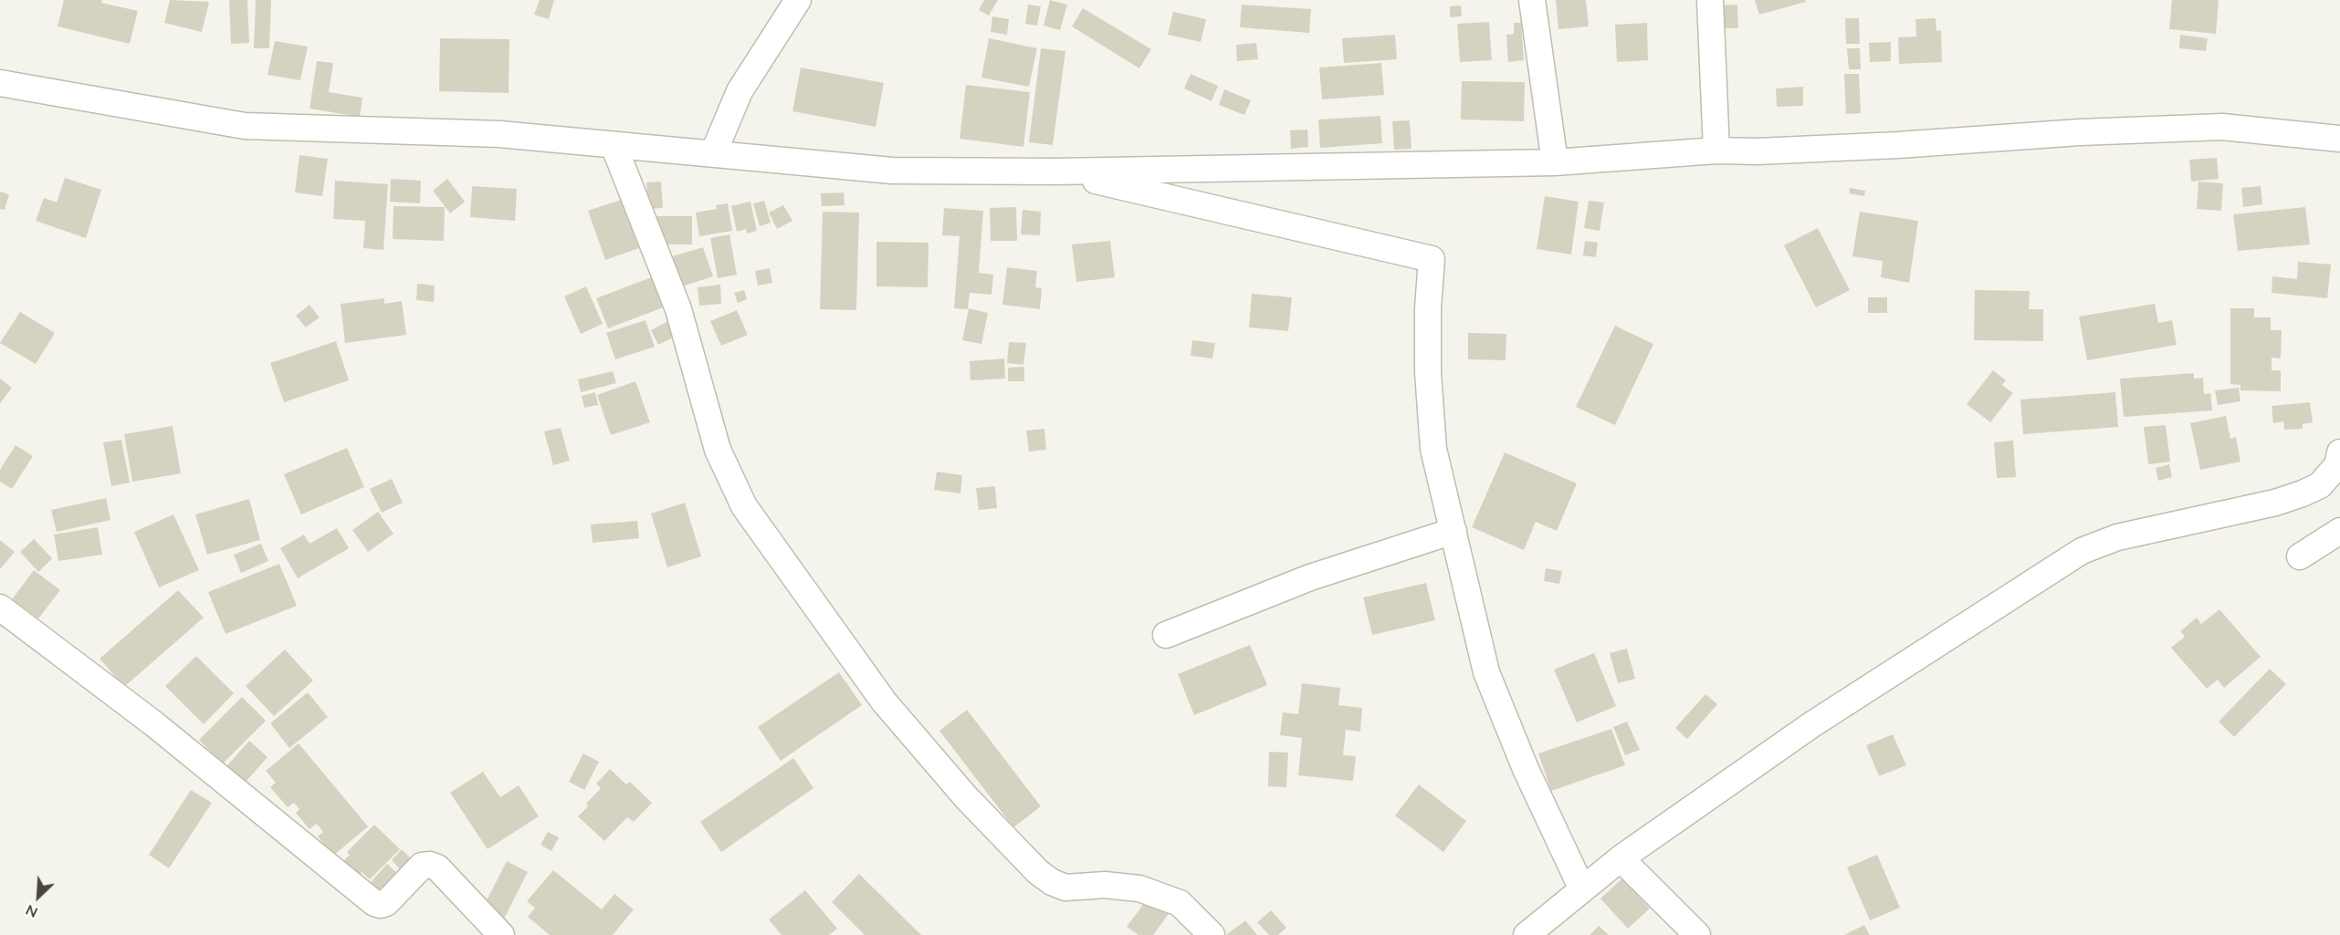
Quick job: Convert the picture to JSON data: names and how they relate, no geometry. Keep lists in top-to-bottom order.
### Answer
{
  "north": "bottom left"
}
